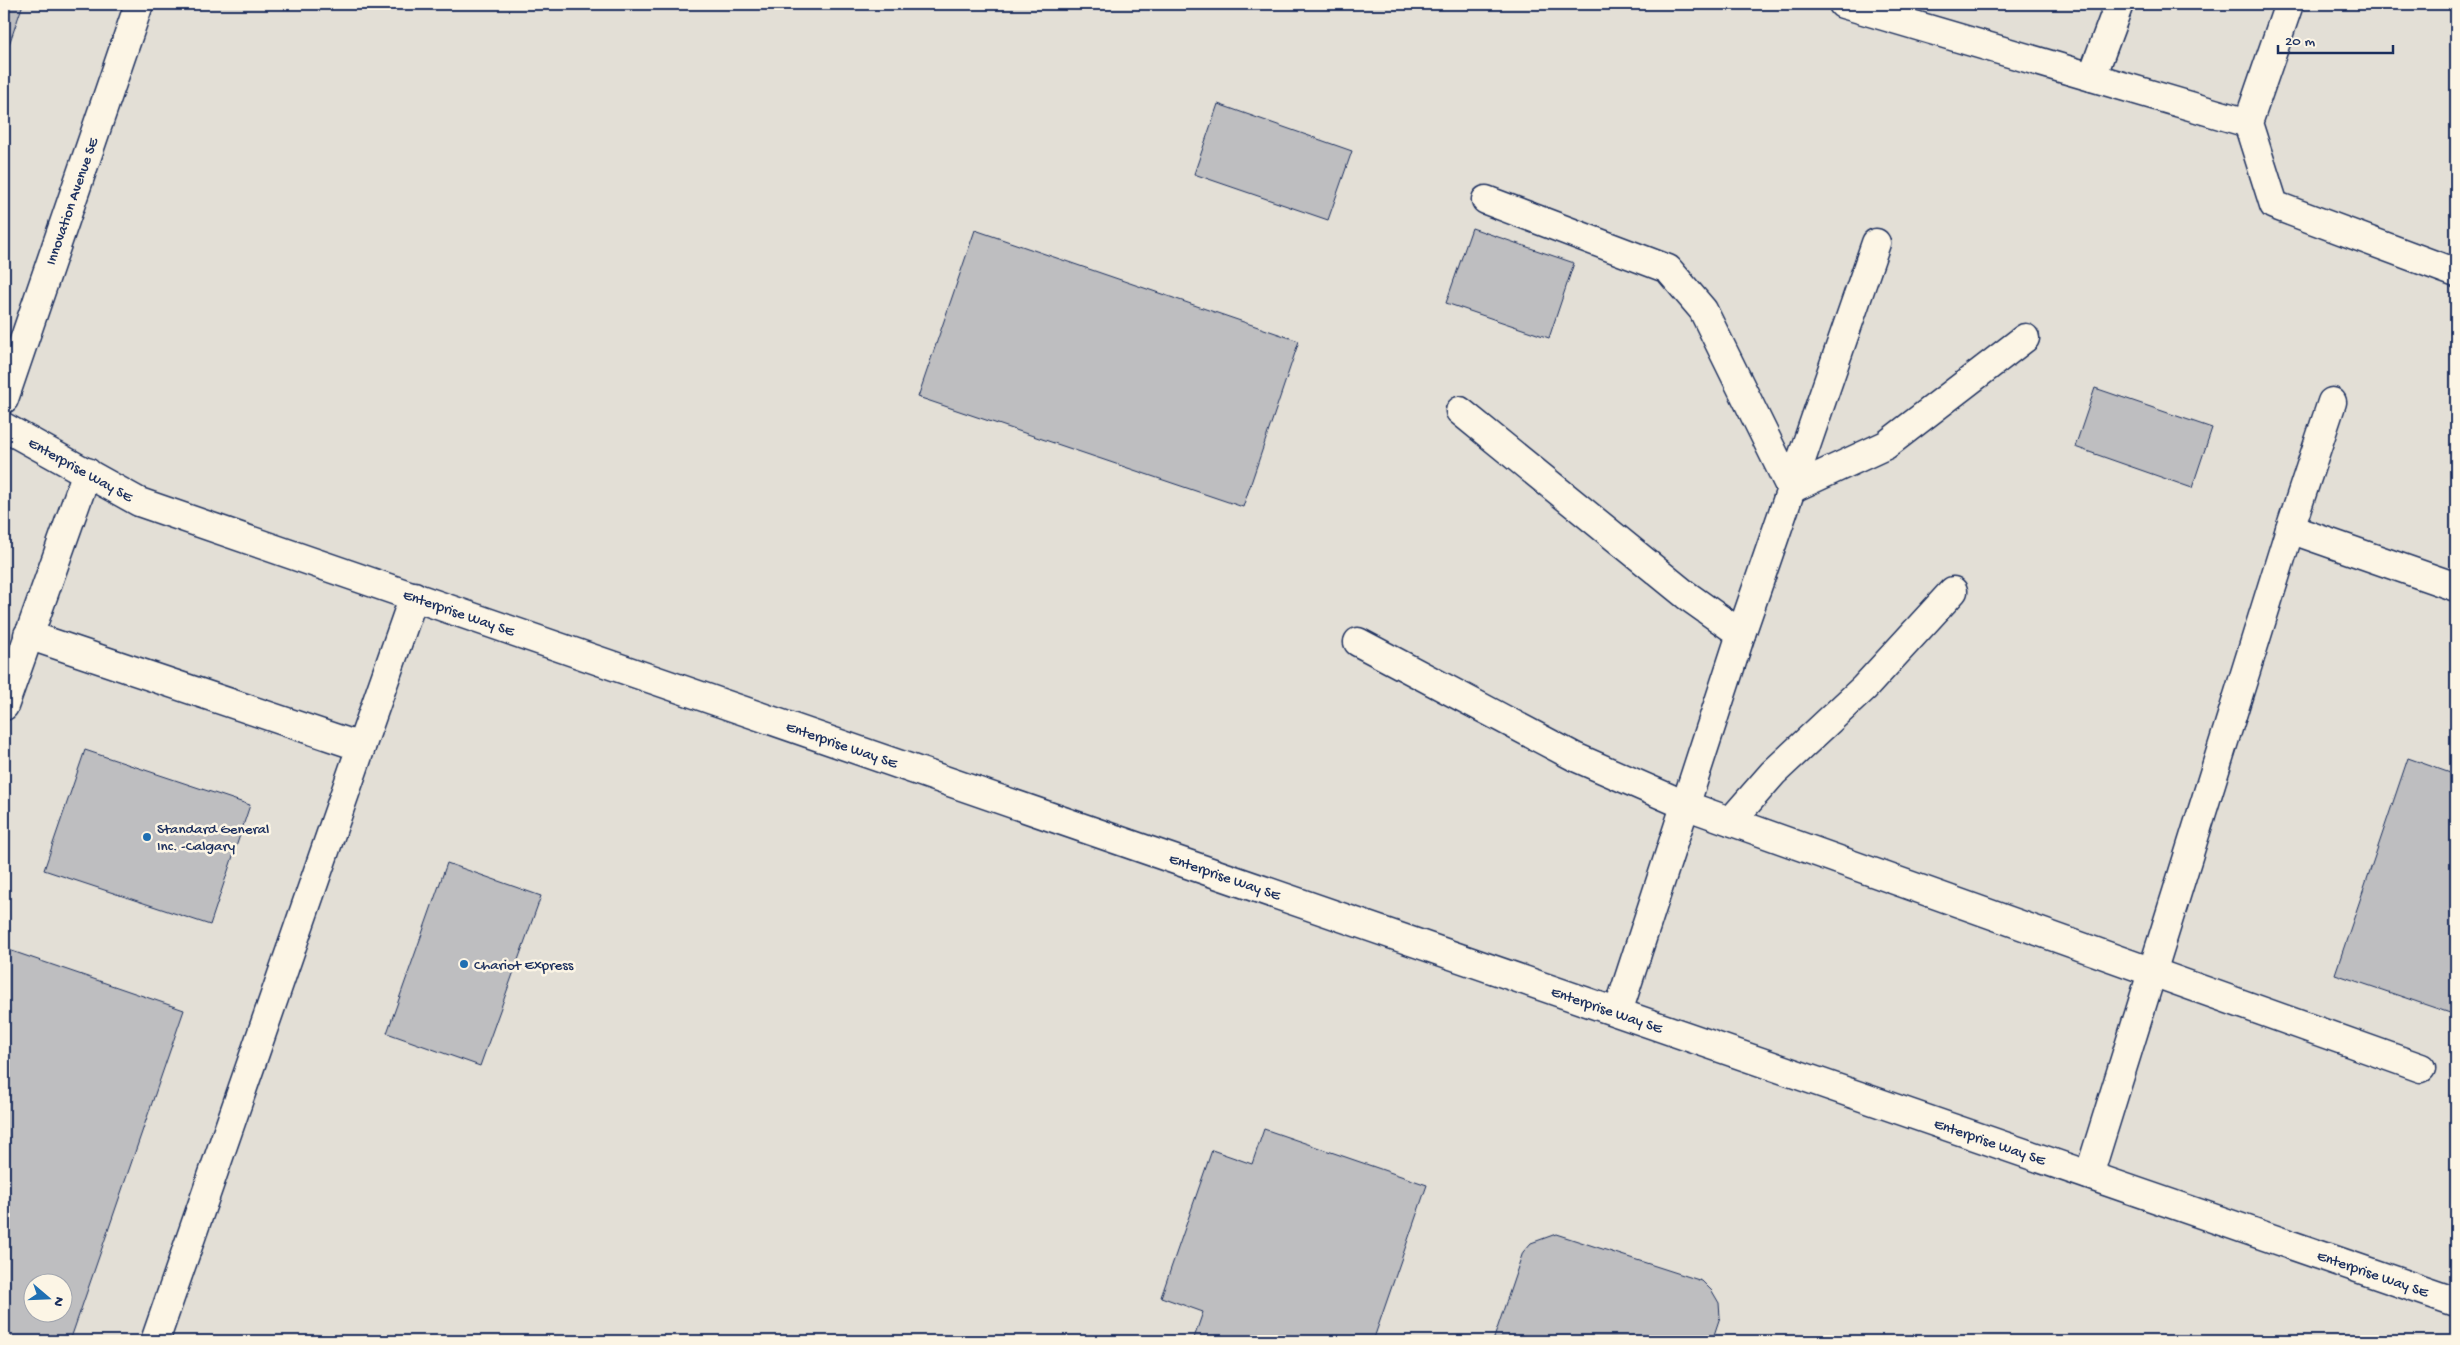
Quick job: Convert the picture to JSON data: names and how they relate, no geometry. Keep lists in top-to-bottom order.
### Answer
{
  "streets": {
    "street": ["Innovation Avenue SE", "Enterprise Way SE"]
  },
  "places": ["Standard General Inc. -Calgary", "Chariot Express"],
  "scale_bar": "20 m",
  "north": "right"
}
